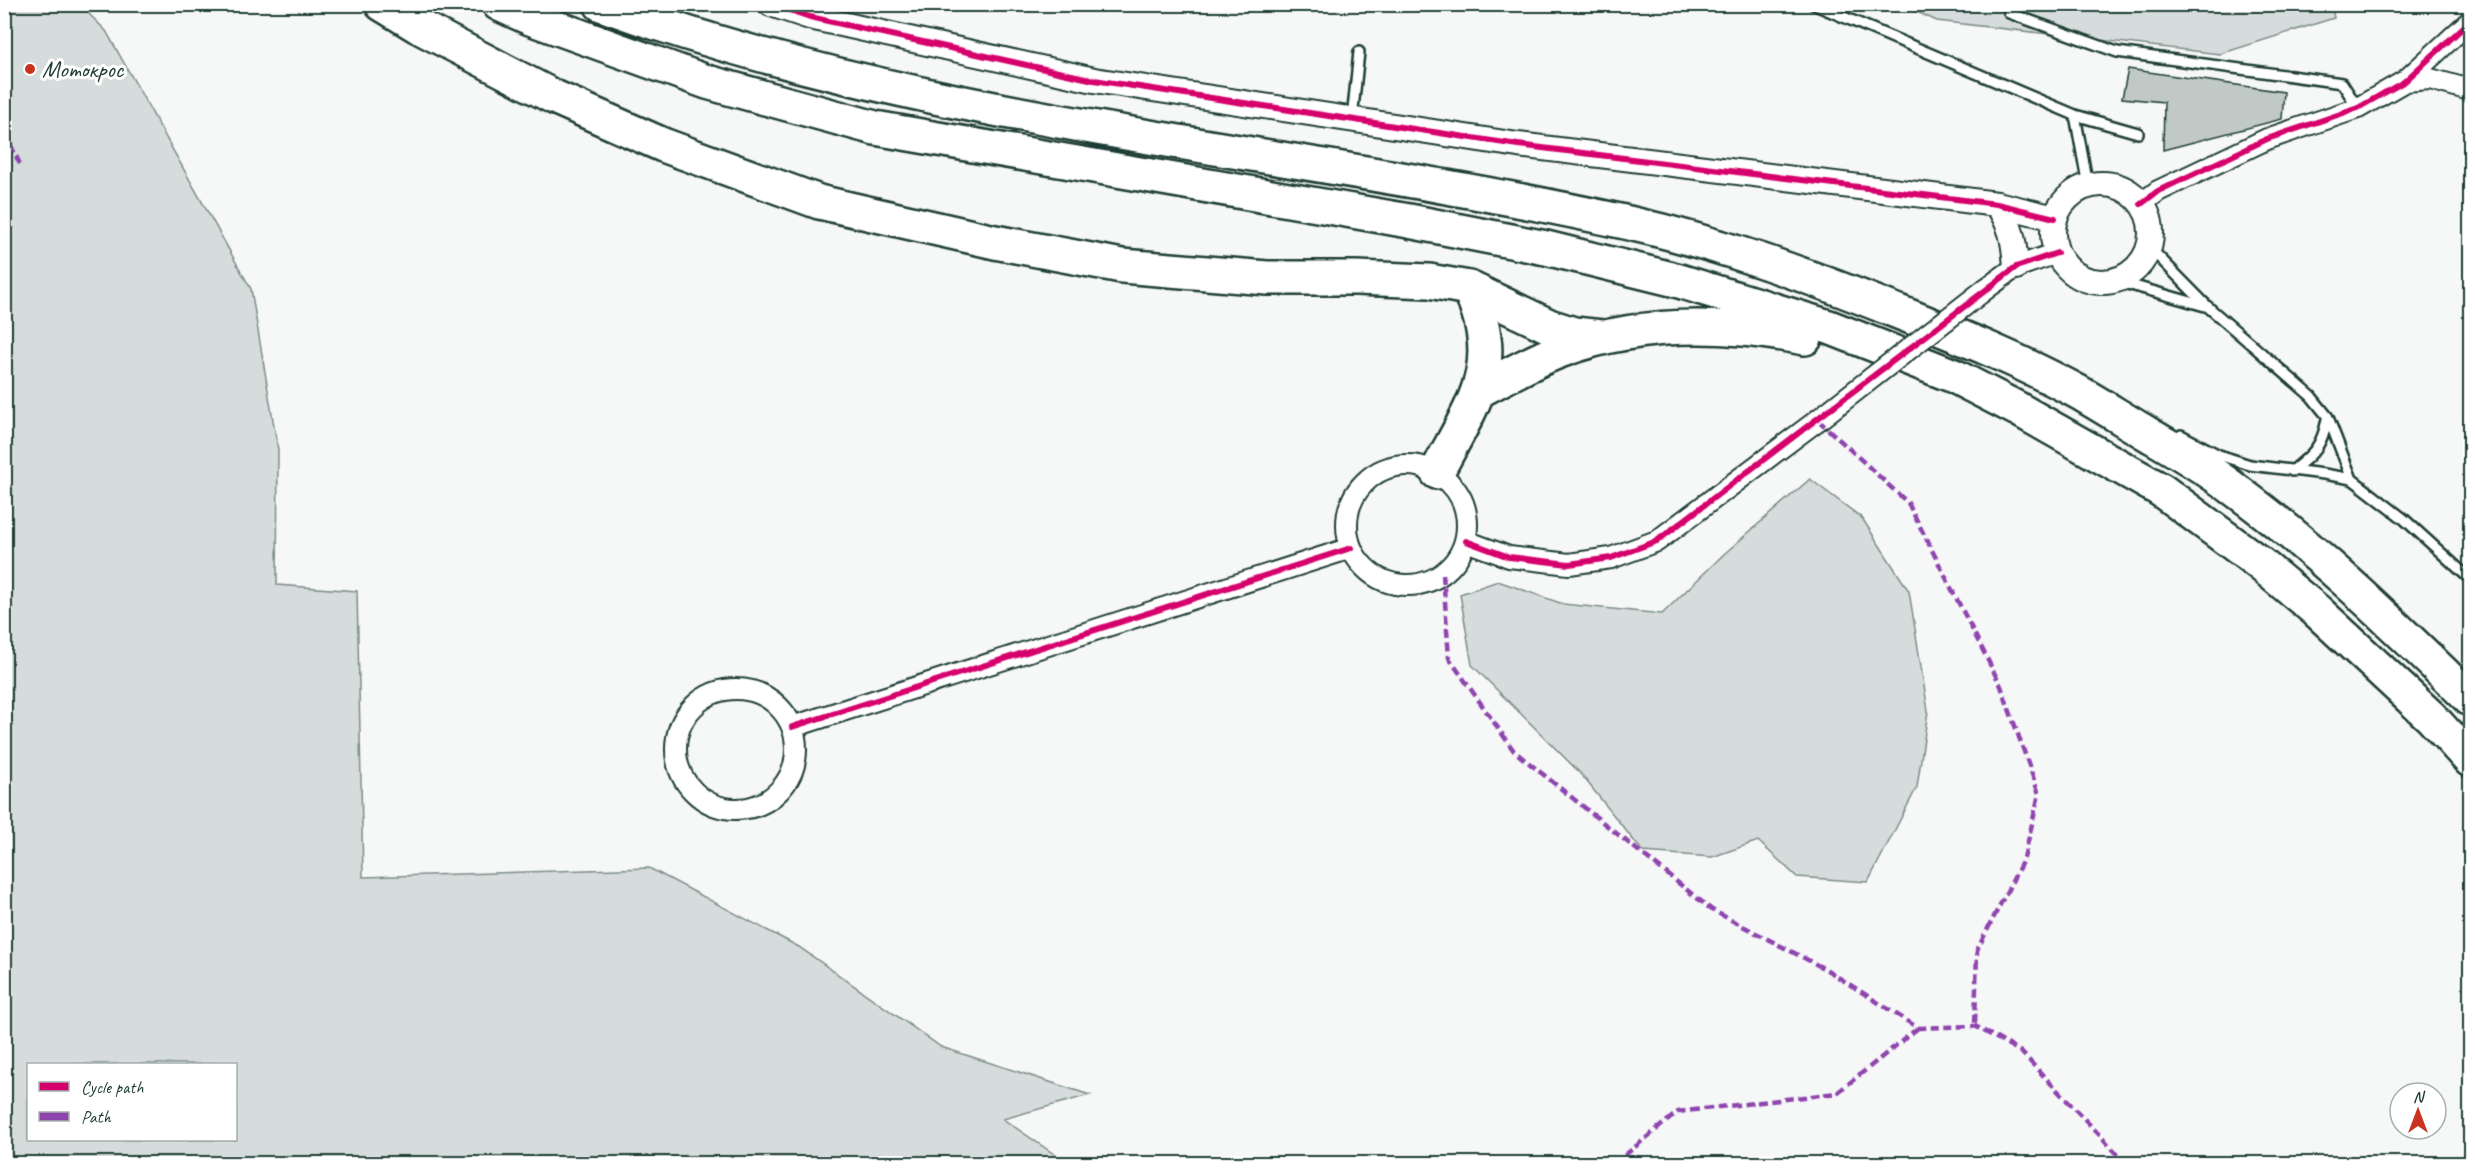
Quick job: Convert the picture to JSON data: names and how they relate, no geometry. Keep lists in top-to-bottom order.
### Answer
{
  "places": ["Мотокрос"],
  "legend": ["Cycle path", "Path"],
  "north": "top"
}
